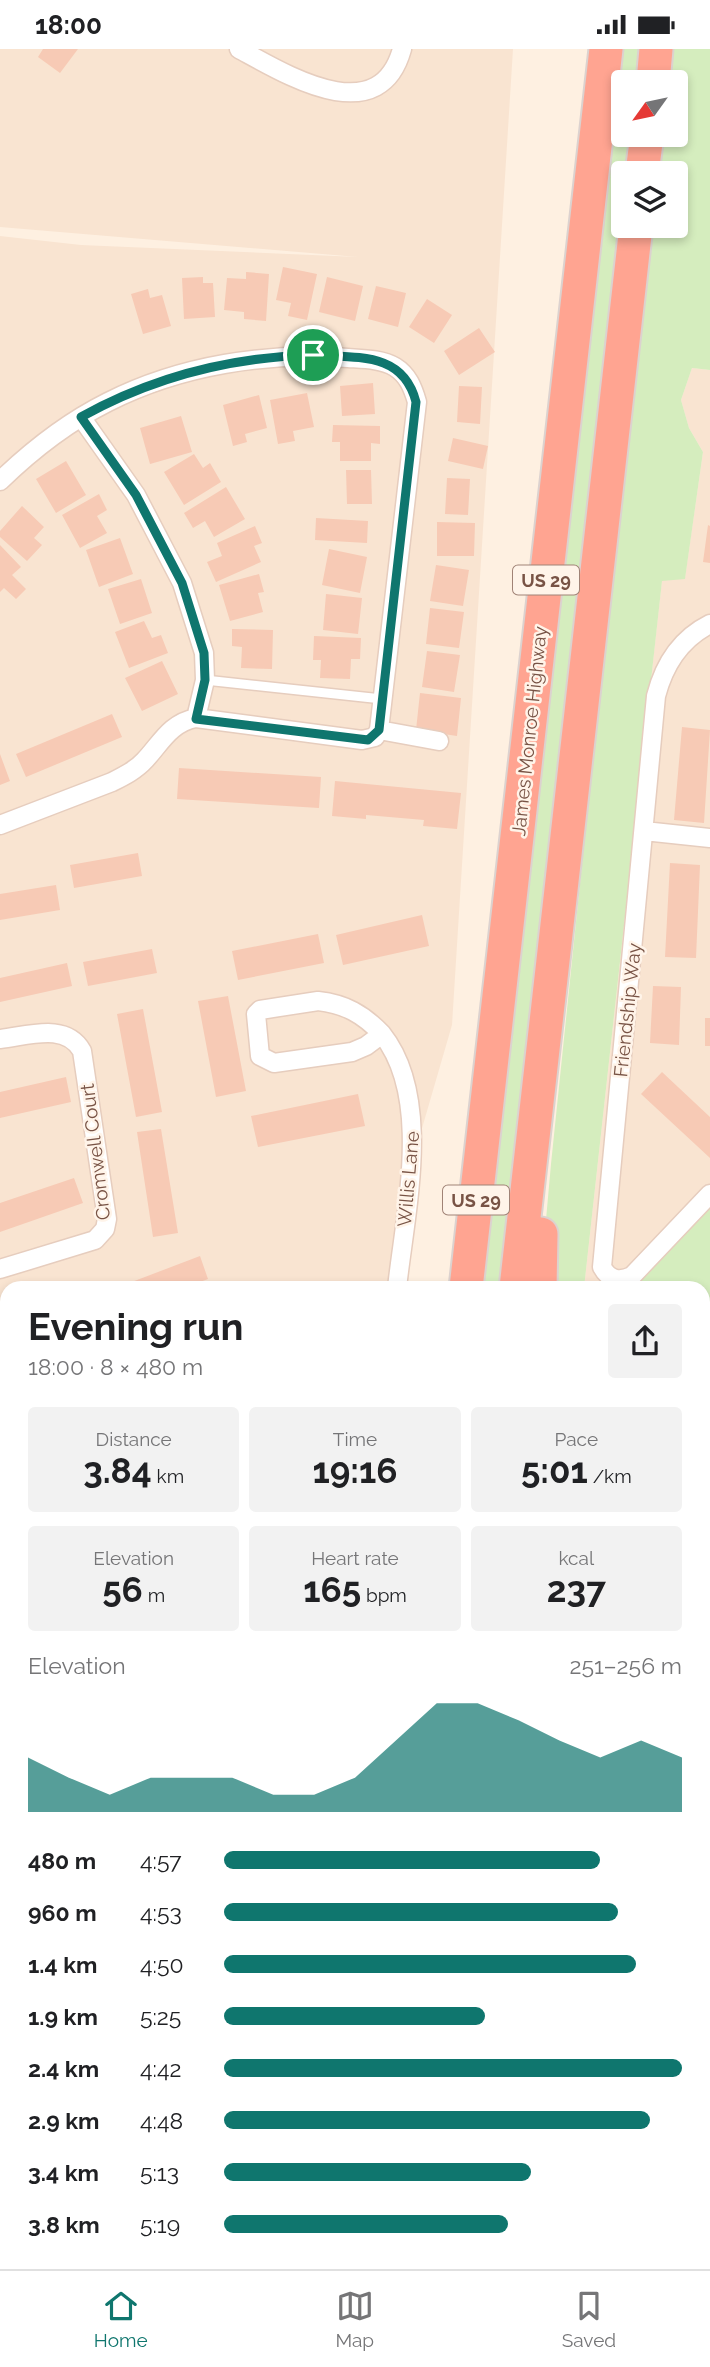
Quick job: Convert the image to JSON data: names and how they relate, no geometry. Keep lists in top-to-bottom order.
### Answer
{
  "streets": {
    "highway": ["US 29", "James Monroe Highway"],
    "street": ["Friendship Way", "Cromwell Court", "Willis Lane"]
  },
  "north": "bottom left",
  "page": {
    "status": "18:00",
    "heading": ["Evening run", "18:00 · 8 × 480 m"],
    "stats": [
      ["Distance", "3.84 km"],
      ["Time", "19:16"],
      ["Pace", "5:01 /km"],
      ["Elevation", "56 m"],
      ["Heart rate", "165 bpm"],
      ["kcal", "237"]
    ],
    "chart": ["Elevation", "251–256 m"],
    "list": [
      {
        "name": "480 m",
        "note": "4:57"
      },
      {
        "name": "960 m",
        "note": "4:53"
      },
      {
        "name": "1.4 km",
        "note": "4:50"
      },
      {
        "name": "1.9 km",
        "note": "5:25"
      },
      {
        "name": "2.4 km",
        "note": "4:42"
      },
      {
        "name": "2.9 km",
        "note": "4:48"
      },
      {
        "name": "3.4 km",
        "note": "5:13"
      },
      {
        "name": "3.8 km",
        "note": "5:19"
      }
    ],
    "tabs": ["Home", "Map", "Saved"]
  }
}
